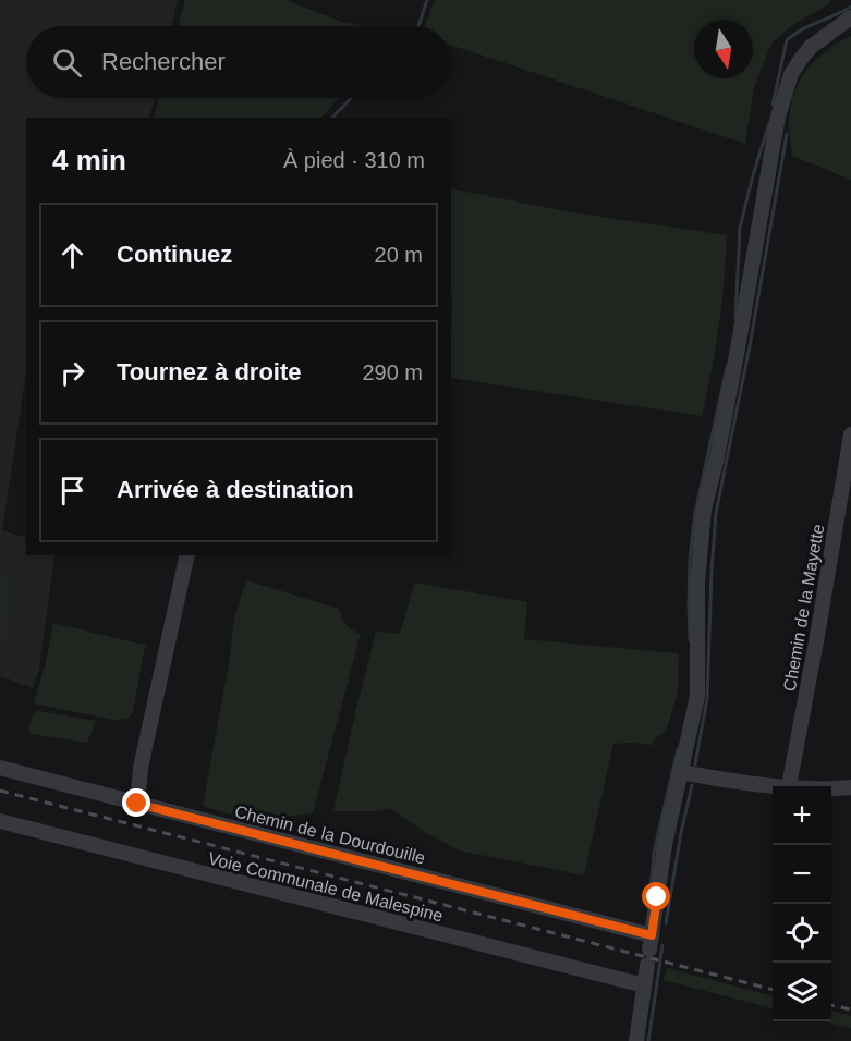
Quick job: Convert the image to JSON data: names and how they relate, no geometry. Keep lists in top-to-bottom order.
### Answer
{
  "streets": {
    "street": ["Chemin de la Mayette", "Chemin de la Dourdouille", "Voie Communale de Malespine"]
  },
  "north": "bottom",
  "page": {
    "search": "Rechercher",
    "heading": ["4 min", "À pied · 310 m"],
    "list": [
      ["Continuez", "20 m"],
      ["Tournez à droite", "290 m"],
      "Arrivée à destination"
    ],
    "map_buttons": ["+", "−"]
  }
}
